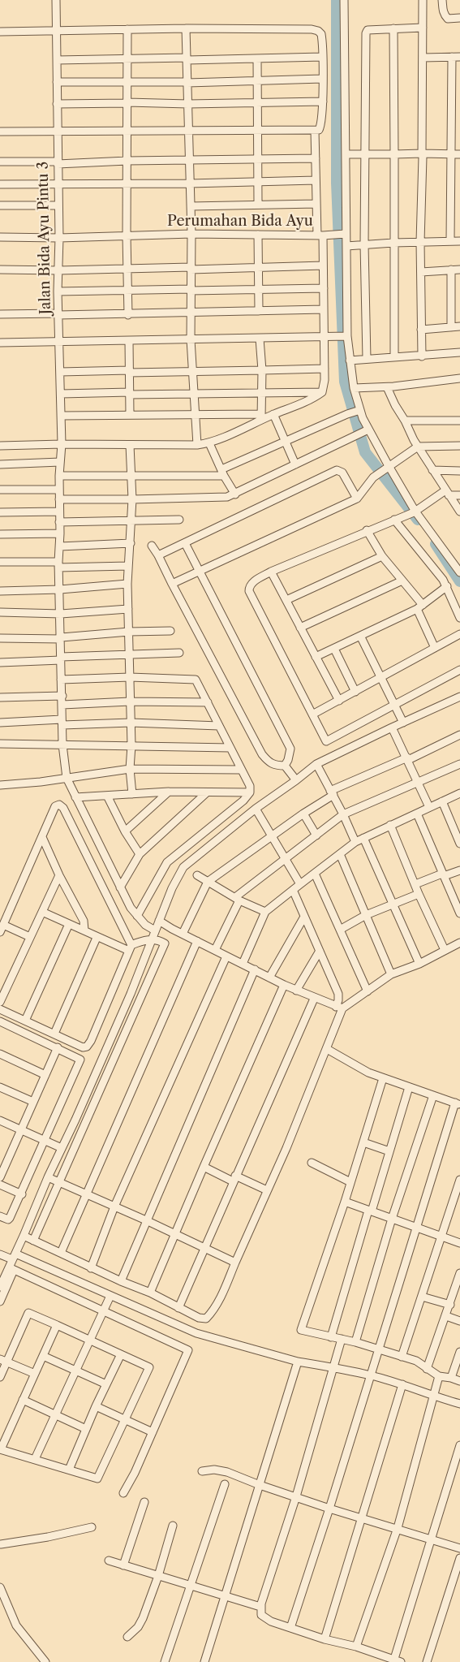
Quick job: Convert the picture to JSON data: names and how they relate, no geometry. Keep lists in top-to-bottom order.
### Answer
{
  "streets": {
    "street": ["Perumahan Bida Ayu", "Jalan Bida Ayu Pintu 3"]
  },
  "crossings": [
    ["Perumahan Bida Ayu", "Jalan Bida Ayu Pintu 3"]
  ]
}
